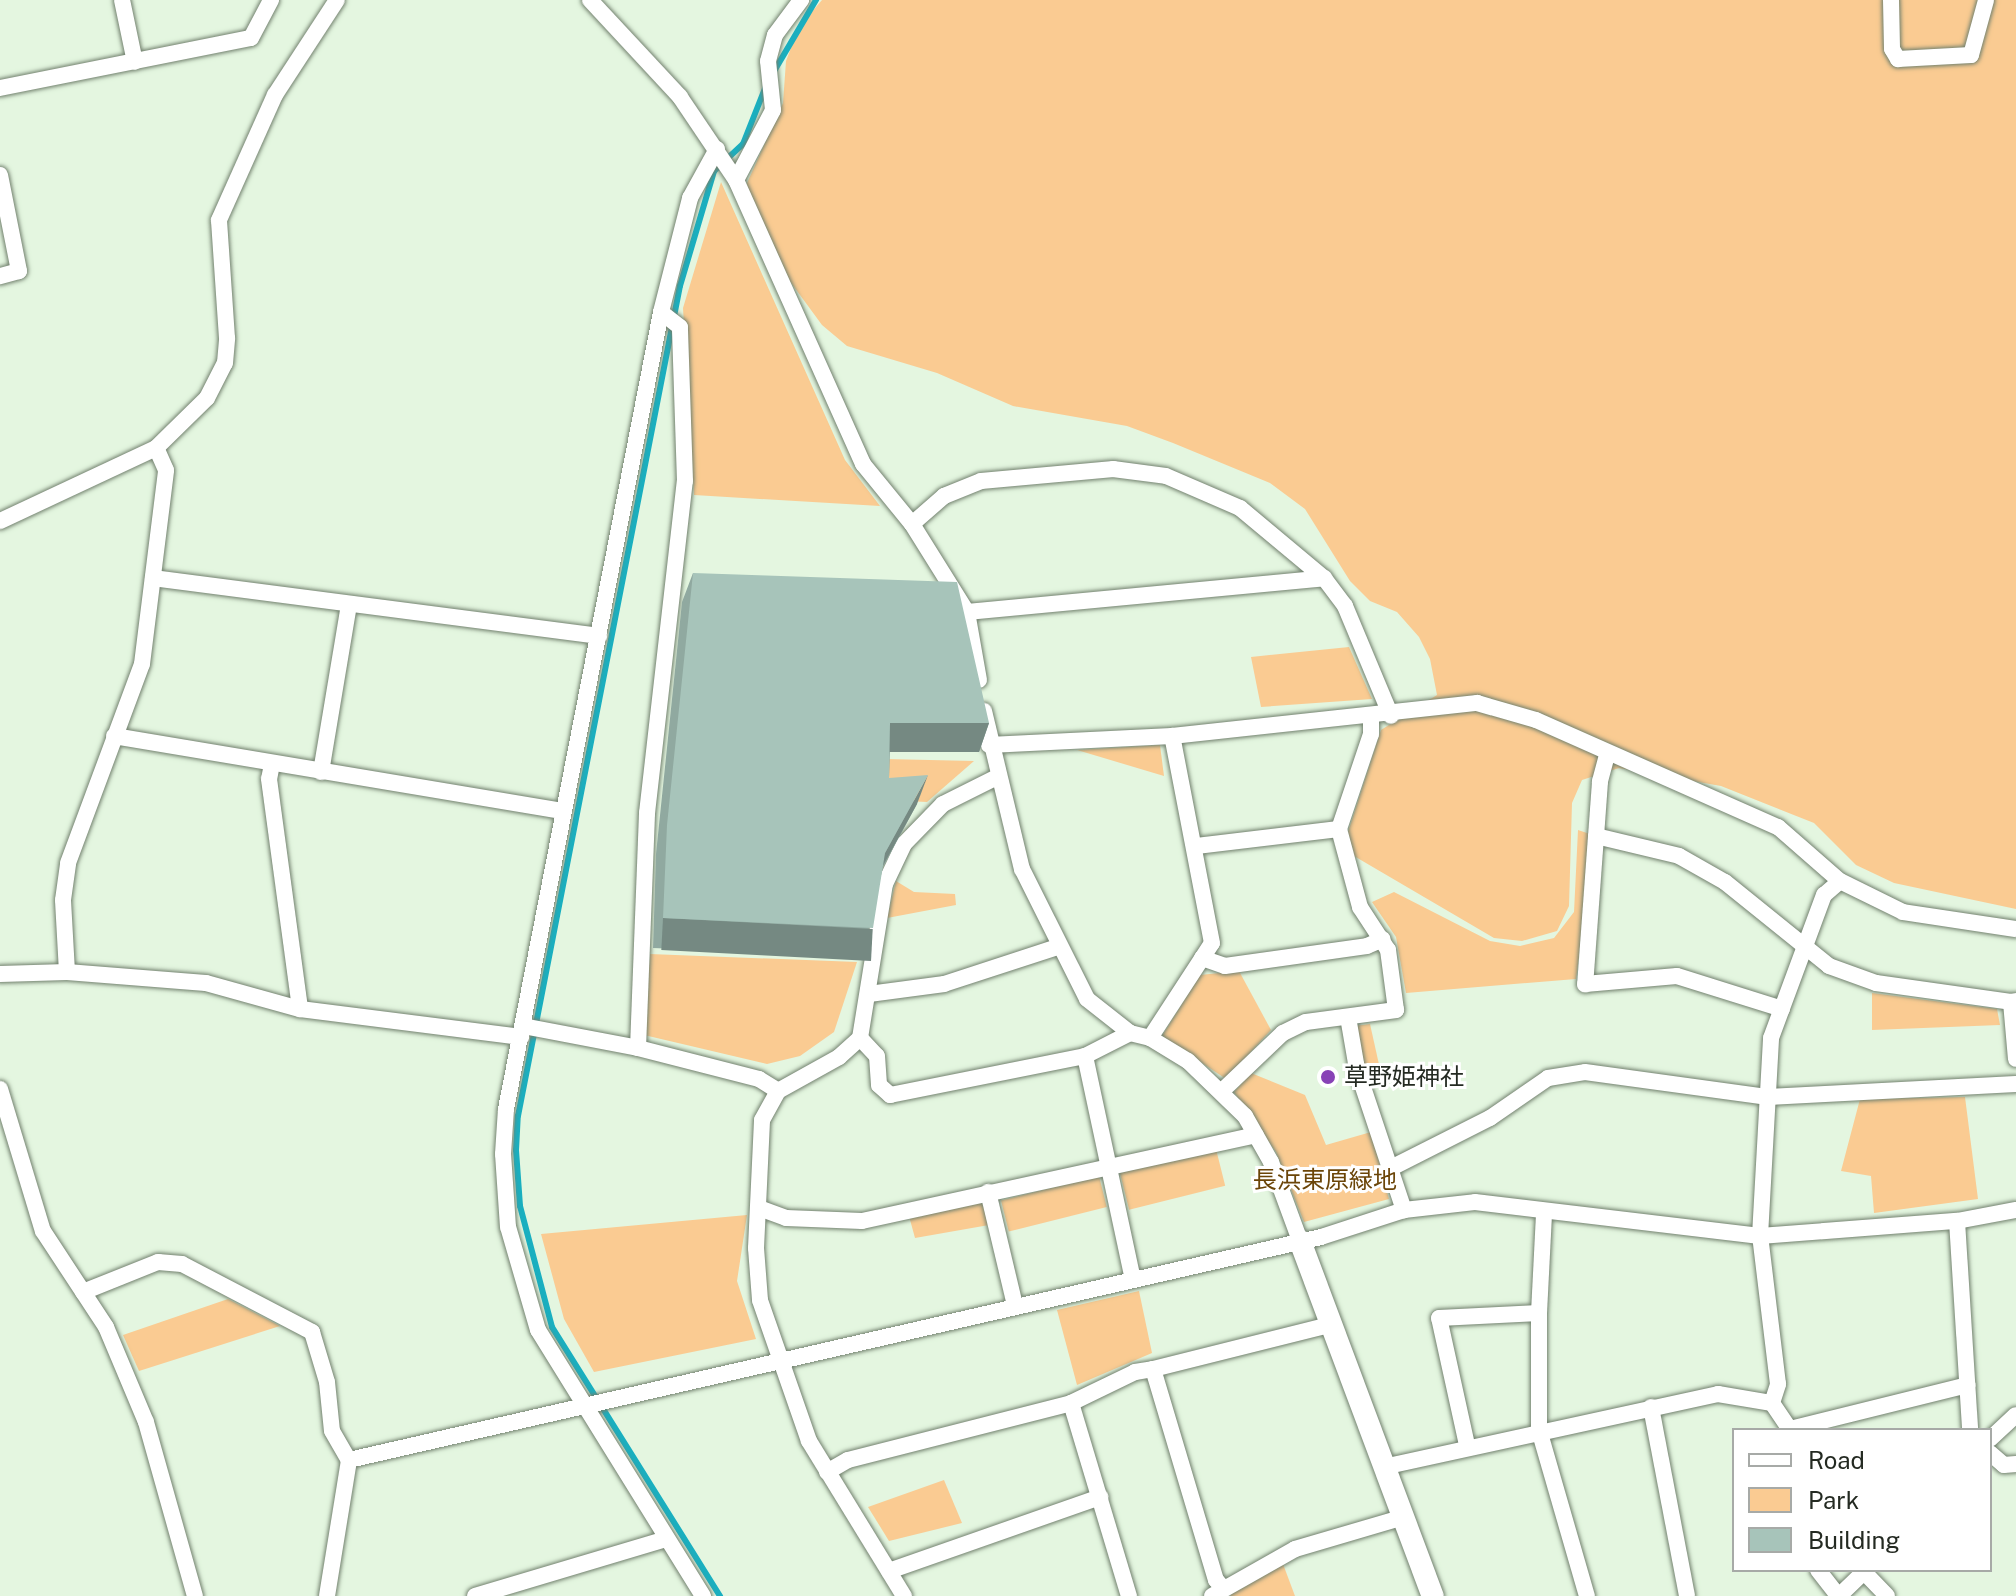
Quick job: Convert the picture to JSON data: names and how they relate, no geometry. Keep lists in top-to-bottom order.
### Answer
{
  "parks": ["長浜東原緑地"],
  "places": ["草野姫神社"],
  "legend": ["Road", "Park", "Building"]
}
